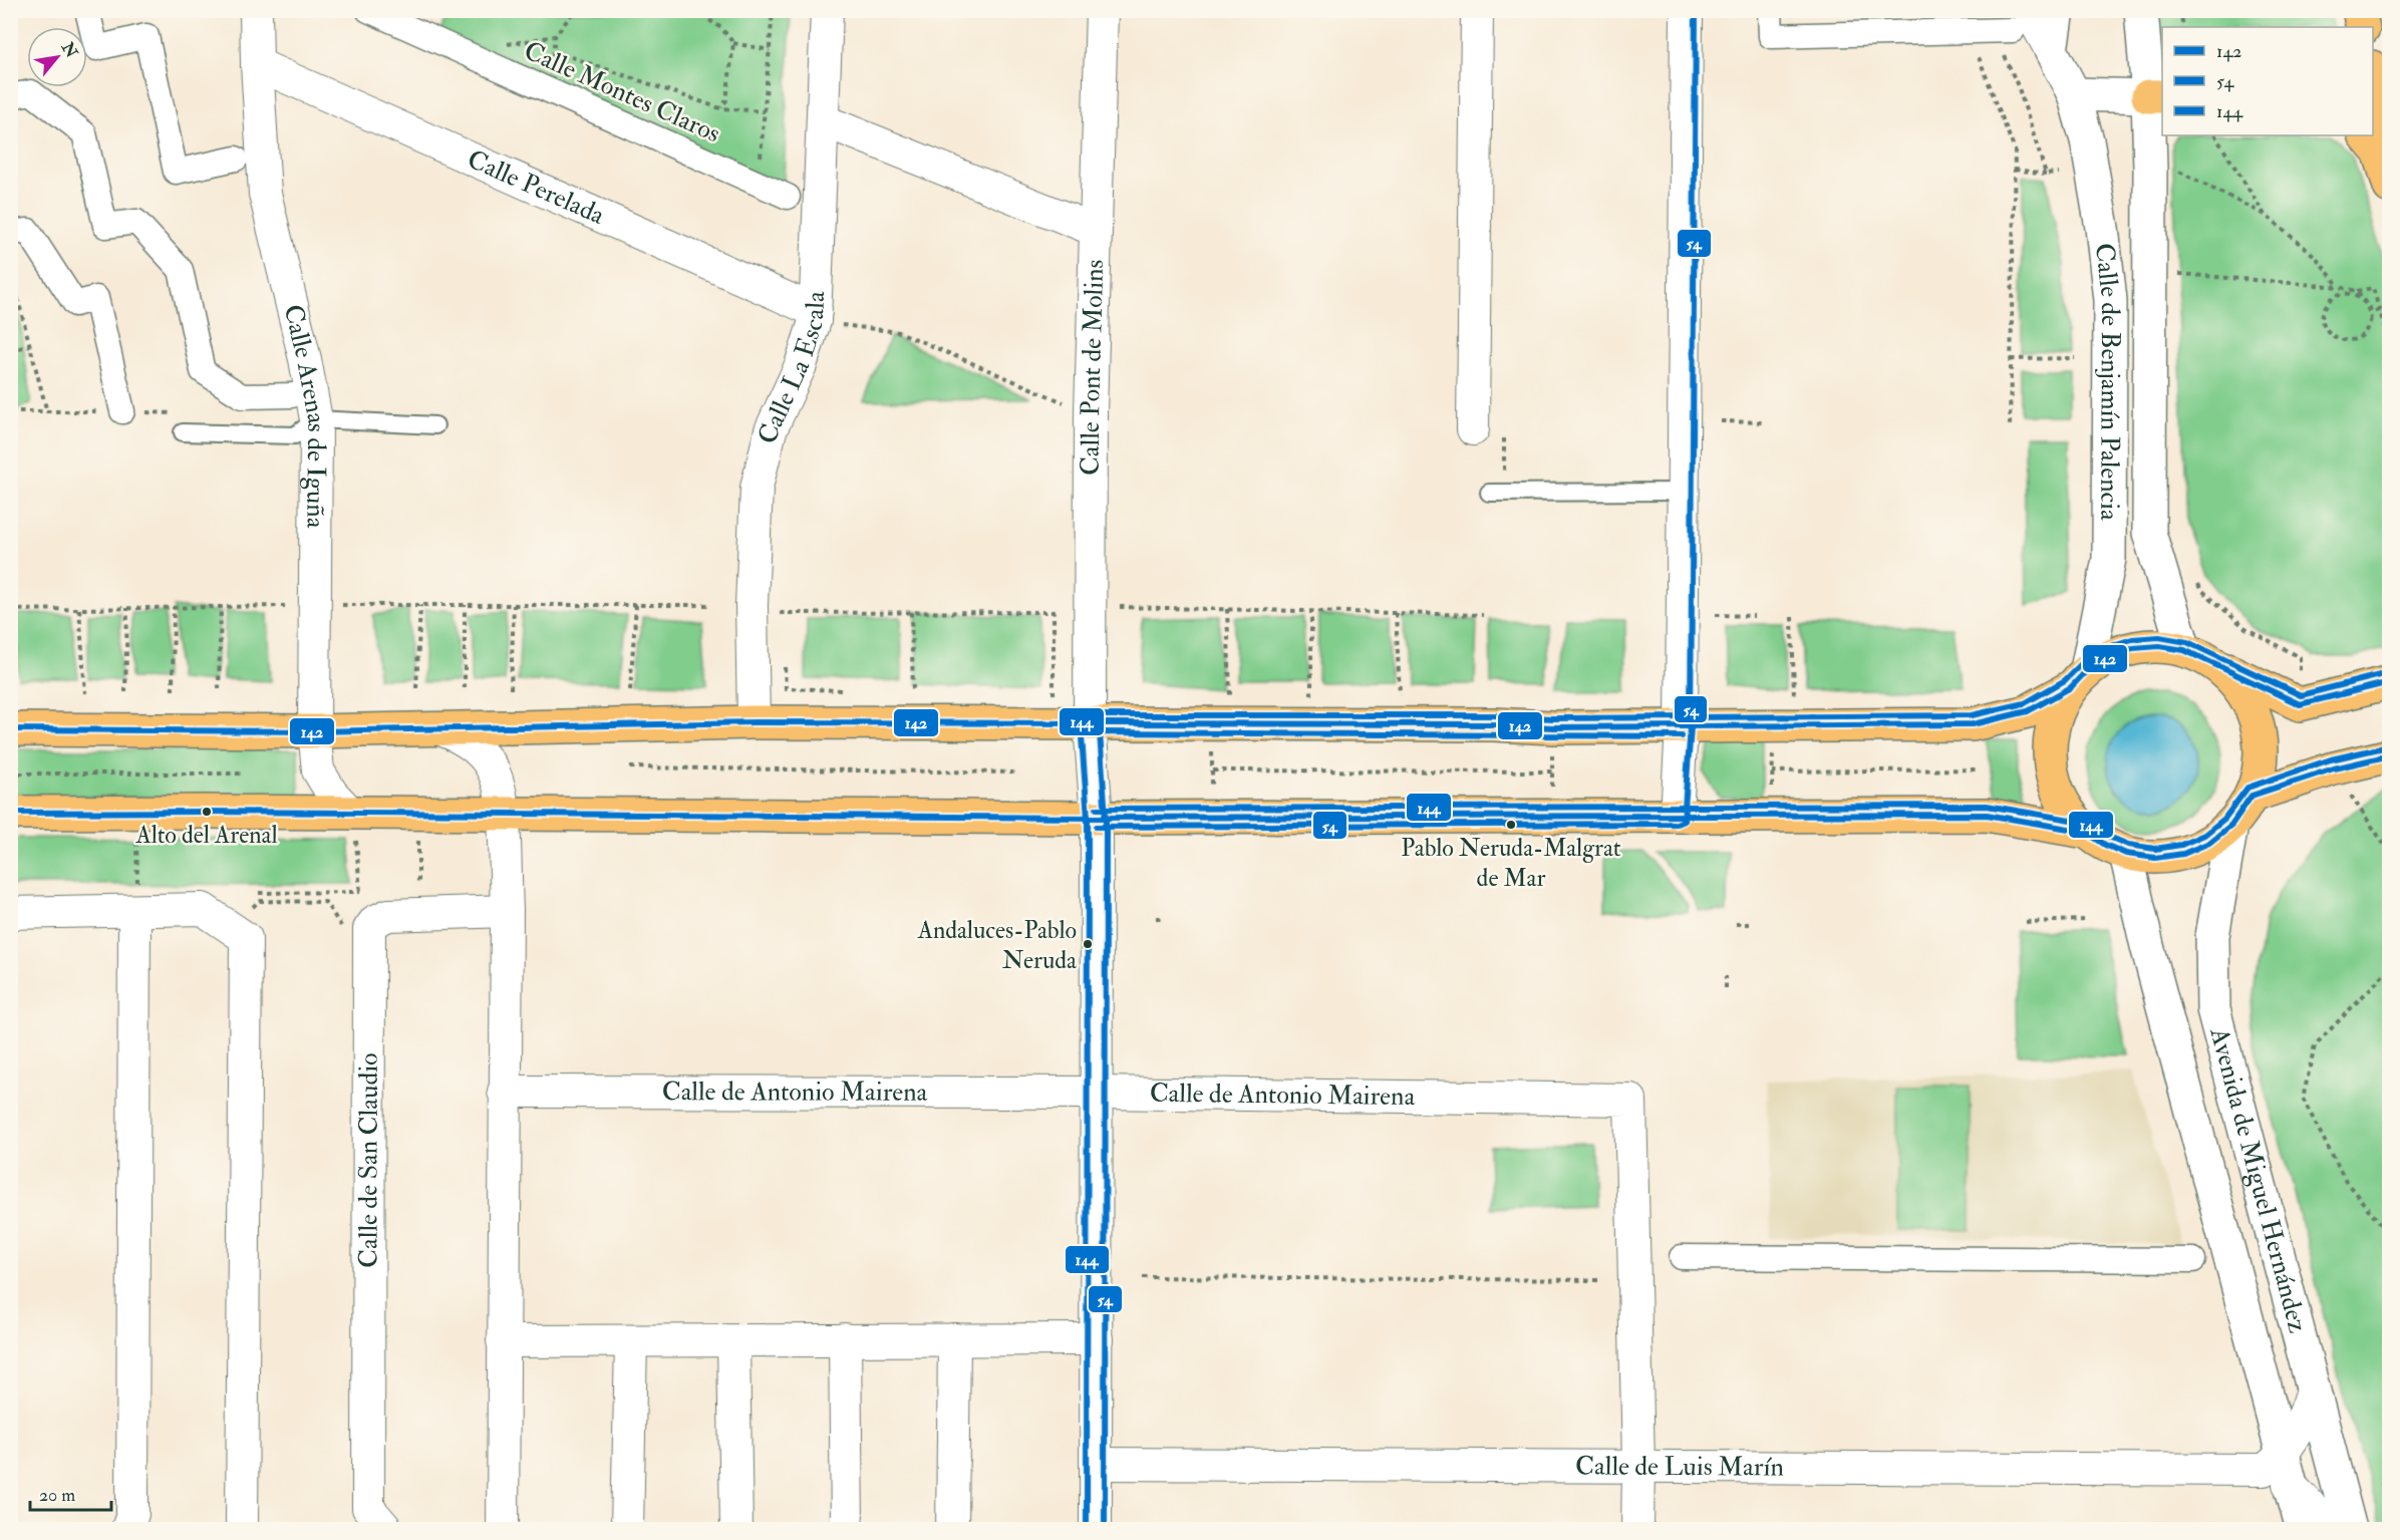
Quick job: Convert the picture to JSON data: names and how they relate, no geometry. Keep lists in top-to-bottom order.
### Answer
{
  "streets": {
    "street": [
      "Calle Montes Claros",
      "Calle Perelada",
      "Calle La Escala",
      "Calle Pont de Molins",
      "Calle de Benjamín Palencia",
      "Calle Arenas de Iguña",
      "Calle de Antonio Mairena",
      "Calle de San Claudio",
      "Avenida de Miguel Hernández",
      "Calle de Luis Marín"
    ]
  },
  "crossings": [
    ["Calle Perelada", "Calle La Escala"],
    ["Calle Perelada", "Calle Arenas de Iguña"],
    ["Calle Pont de Molins", "Calle de Antonio Mairena"],
    ["Calle Pont de Molins", "Calle de Luis Marín"],
    ["Calle de Benjamín Palencia", "Avenida de Miguel Hernández"],
    ["Calle de Antonio Mairena", "Calle de Luis Marín"],
    ["Avenida de Miguel Hernández", "Calle de Luis Marín"]
  ],
  "places": ["Alto del Arenal", "Pablo Neruda-Malgrat de Mar", "Andaluces-Pablo Neruda"],
  "lines": ["transit line 54", "transit line 144", "transit line 142"],
  "legend": ["142", "54", "144"],
  "scale_bar": "20 m",
  "north": "top right"
}
